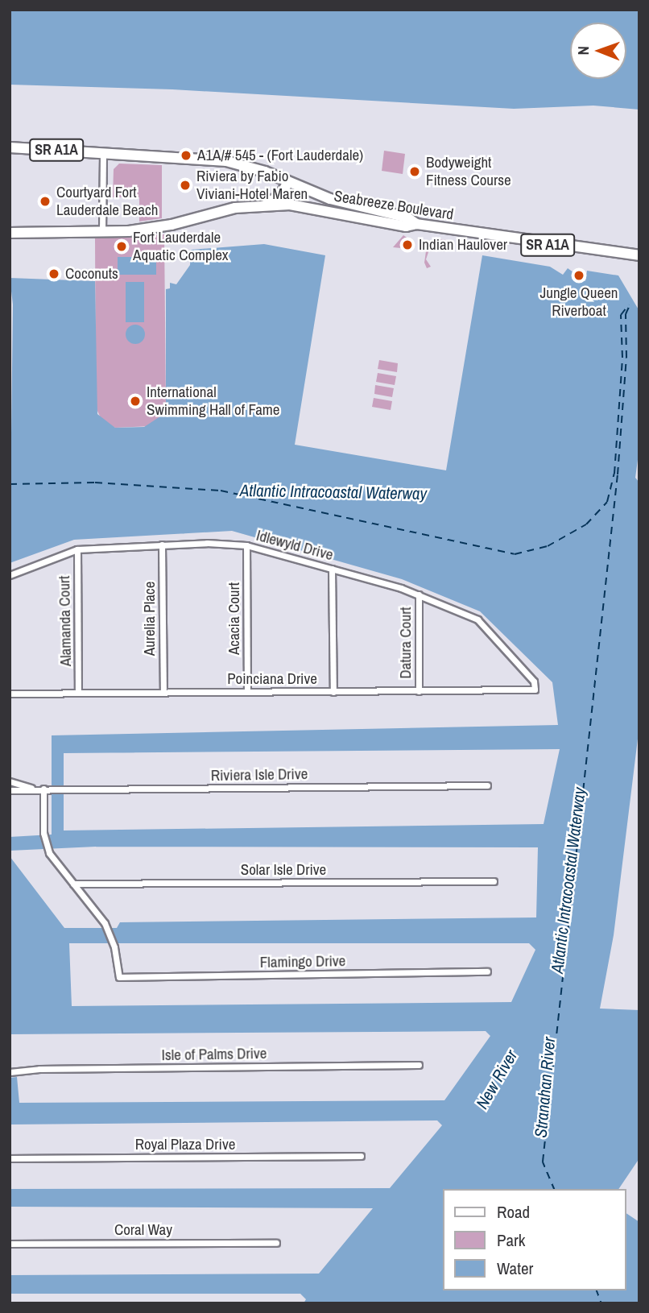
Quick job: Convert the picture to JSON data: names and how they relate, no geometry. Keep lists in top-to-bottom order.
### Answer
{
  "streets": {
    "main road": ["SR A1A", "Seabreeze Boulevard"],
    "street": [
      "Idlewyld Drive",
      "Aurelia Place",
      "Acacia Court",
      "Alamanda Court",
      "Datura Court",
      "Poinciana Drive",
      "Riviera Isle Drive",
      "Solar Isle Drive",
      "Flamingo Drive",
      "Isle of Palms Drive",
      "Royal Plaza Drive",
      "Coral Way"
    ]
  },
  "crossings": [
    ["SR A1A", "Seabreeze Boulevard"],
    ["Idlewyld Drive", "Aurelia Place"],
    ["Idlewyld Drive", "Acacia Court"],
    ["Idlewyld Drive", "Alamanda Court"],
    ["Idlewyld Drive", "Datura Court"],
    ["Idlewyld Drive", "Poinciana Drive"],
    ["Aurelia Place", "Poinciana Drive"],
    ["Acacia Court", "Poinciana Drive"],
    ["Alamanda Court", "Poinciana Drive"],
    ["Datura Court", "Poinciana Drive"],
    ["Solar Isle Drive", "Flamingo Drive"]
  ],
  "water": ["Atlantic Intracoastal Waterway", "New River", "Stranahan River"],
  "places": [
    "A1A/# 545 - (Fort Lauderdale)",
    "Bodyweight Fitness Course",
    "Riviera by Fabio Viviani-Hotel Maren",
    "Courtyard Fort Lauderdale Beach",
    "Indian Haulover",
    "Fort Lauderdale Aquatic Complex",
    "Coconuts",
    "Jungle Queen Riverboat",
    "International Swimming Hall of Fame"
  ],
  "legend": ["Road", "Park", "Water"],
  "north": "left"
}
